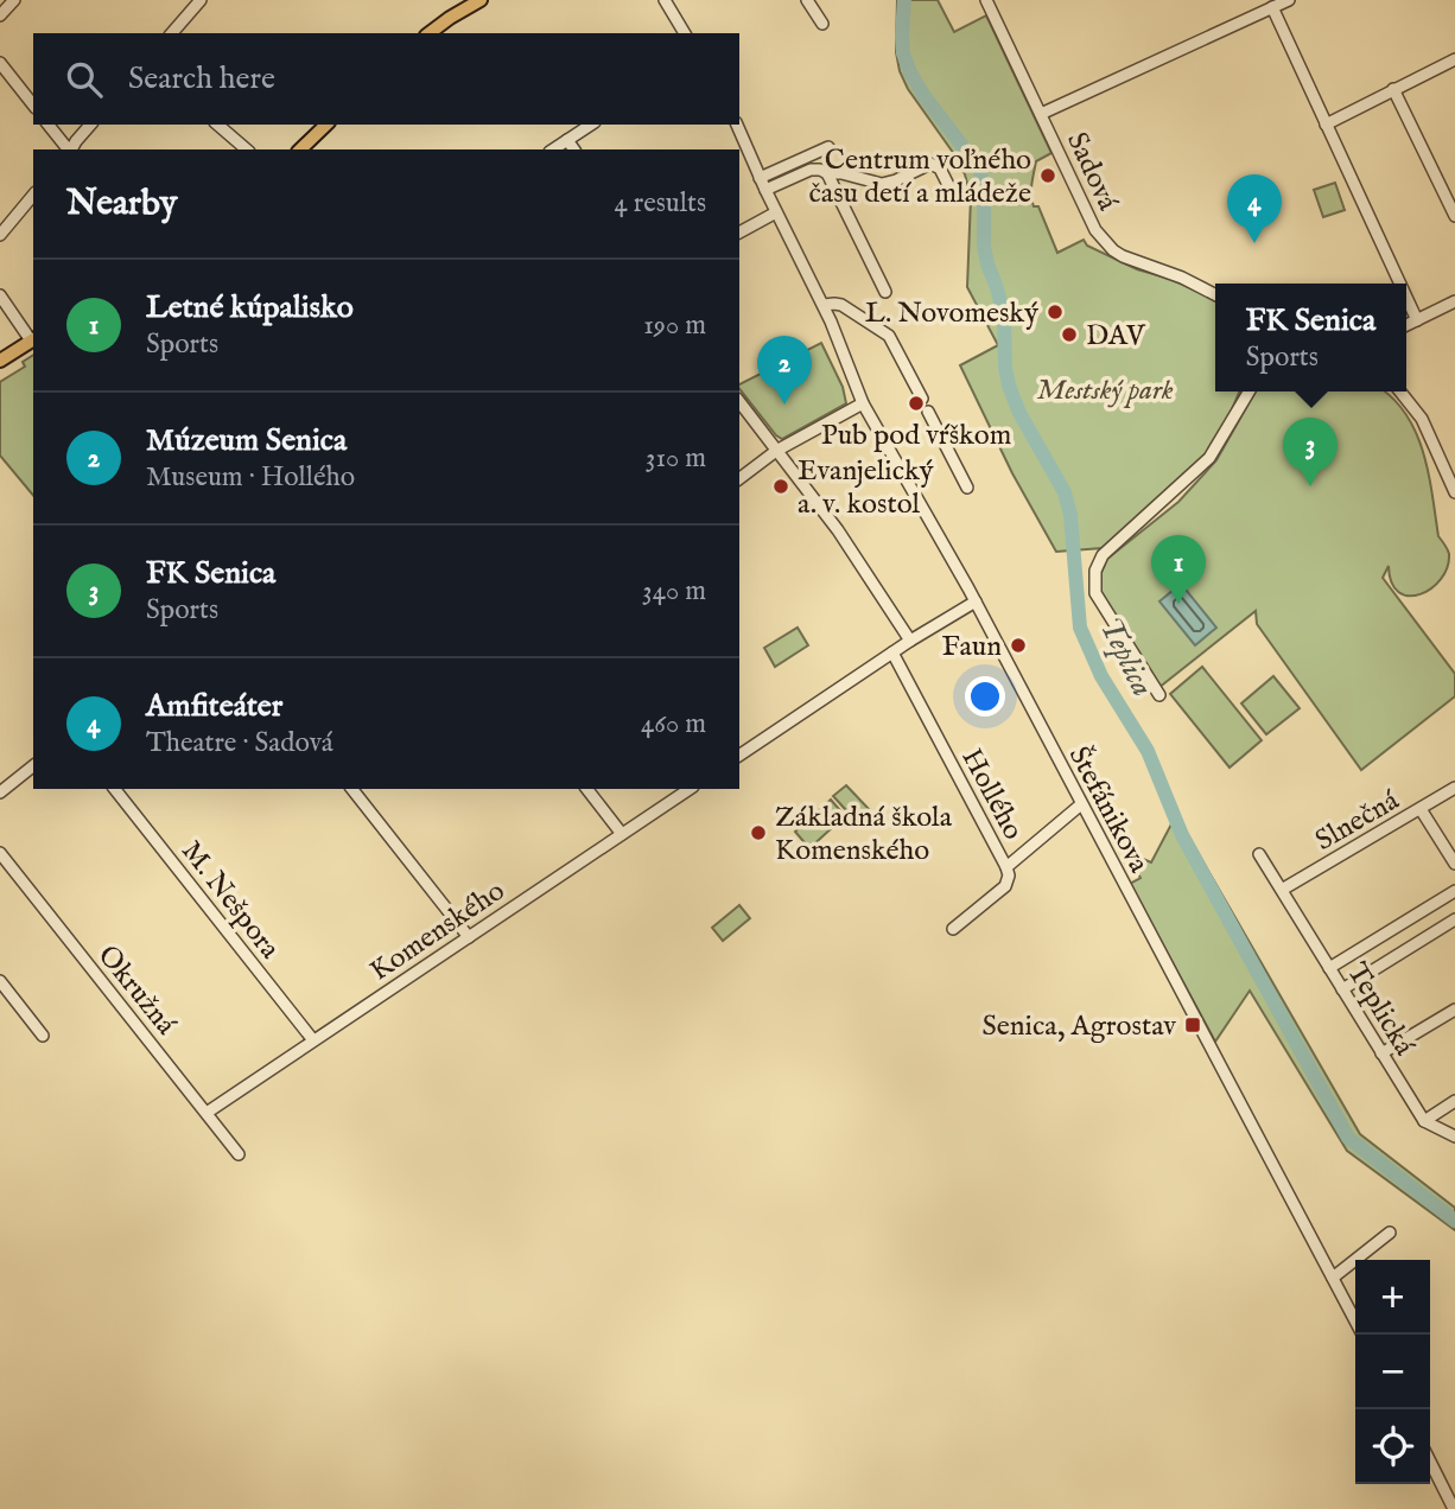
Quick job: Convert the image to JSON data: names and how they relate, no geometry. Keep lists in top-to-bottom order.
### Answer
{
  "streets": {
    "street": [
      "Sadová",
      "Hollého",
      "Štefánikova",
      "Slnečná",
      "M. Nešpora",
      "Komenského",
      "Okružná",
      "Teplická"
    ]
  },
  "crossings": [
    ["Hollého", "Štefánikova"],
    ["Slnečná", "Teplická"],
    ["M. Nešpora", "Komenského"],
    ["Komenského", "Okružná"]
  ],
  "water": ["Teplica"],
  "parks": ["Mestský park"],
  "places": {
    "other": [
      "Centrum voľného času detí a mládeže",
      "L. Novomeský",
      "DAV",
      "Pub pod vŕškom",
      "Evanjelický a. v. kostol",
      "Faun",
      "Základná škola Komenského"
    ],
    "transit": ["Senica, Agrostav"]
  },
  "page": {
    "search": "Search here",
    "heading": ["Nearby", "4 results"],
    "pins": [
      "4",
      "2",
      "3",
      "1"
    ],
    "list": [
      {
        "mark": "1",
        "name": "Letné kúpalisko",
        "note": "Sports",
        "value": "190 m"
      },
      {
        "mark": "2",
        "name": "Múzeum Senica",
        "note": "Museum · Hollého",
        "value": "310 m"
      },
      {
        "mark": "3",
        "name": "FK Senica",
        "note": "Sports",
        "value": "340 m"
      },
      {
        "mark": "4",
        "name": "Amfiteáter",
        "note": "Theatre · Sadová",
        "value": "460 m"
      }
    ],
    "popup": ["FK Senica", "Sports"],
    "map_buttons": ["+", "−"]
  }
}
